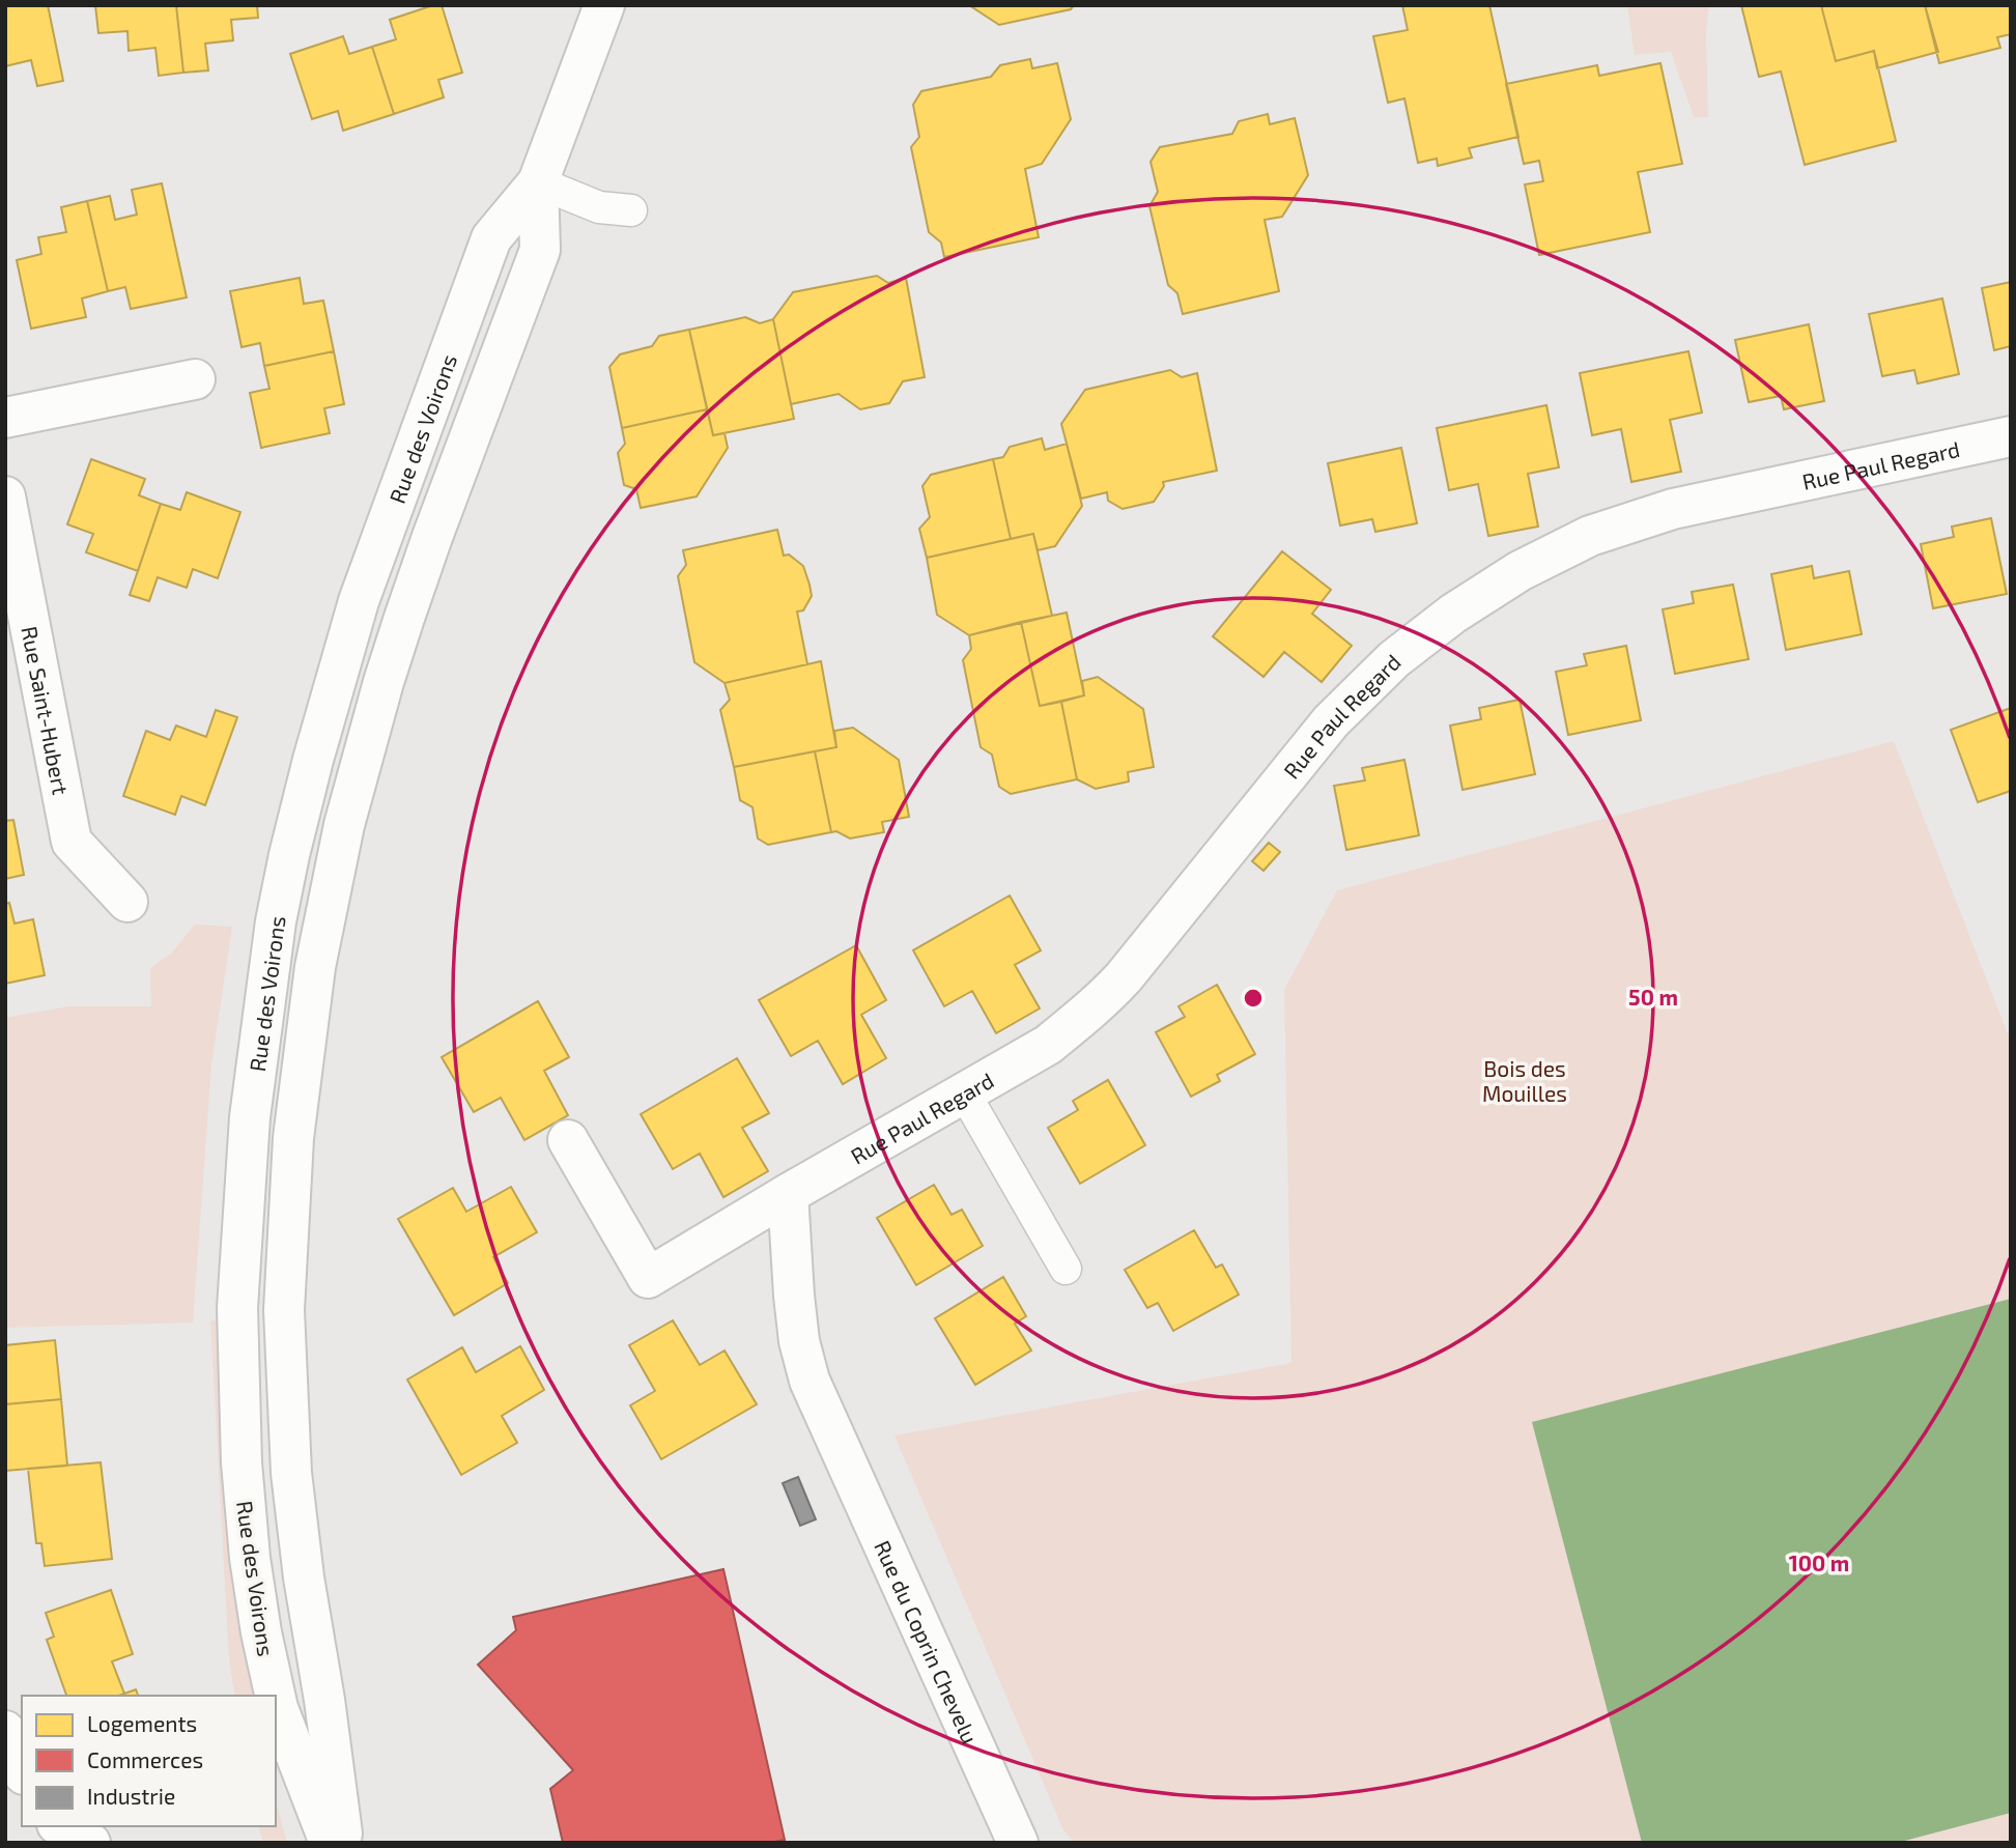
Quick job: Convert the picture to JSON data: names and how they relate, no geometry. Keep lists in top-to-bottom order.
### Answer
{
  "streets": {
    "street": [
      "Rue des Voirons",
      "Rue Paul Regard",
      "Rue Saint-Hubert",
      "Rue du Coprin Chevelu"
    ]
  },
  "crossings": [
    ["Rue Paul Regard", "Rue du Coprin Chevelu"]
  ],
  "parks": ["Bois des Mouilles"],
  "legend": ["Logements", "Commerces", "Industrie"],
  "rings": ["50 m", "100 m"]
}
